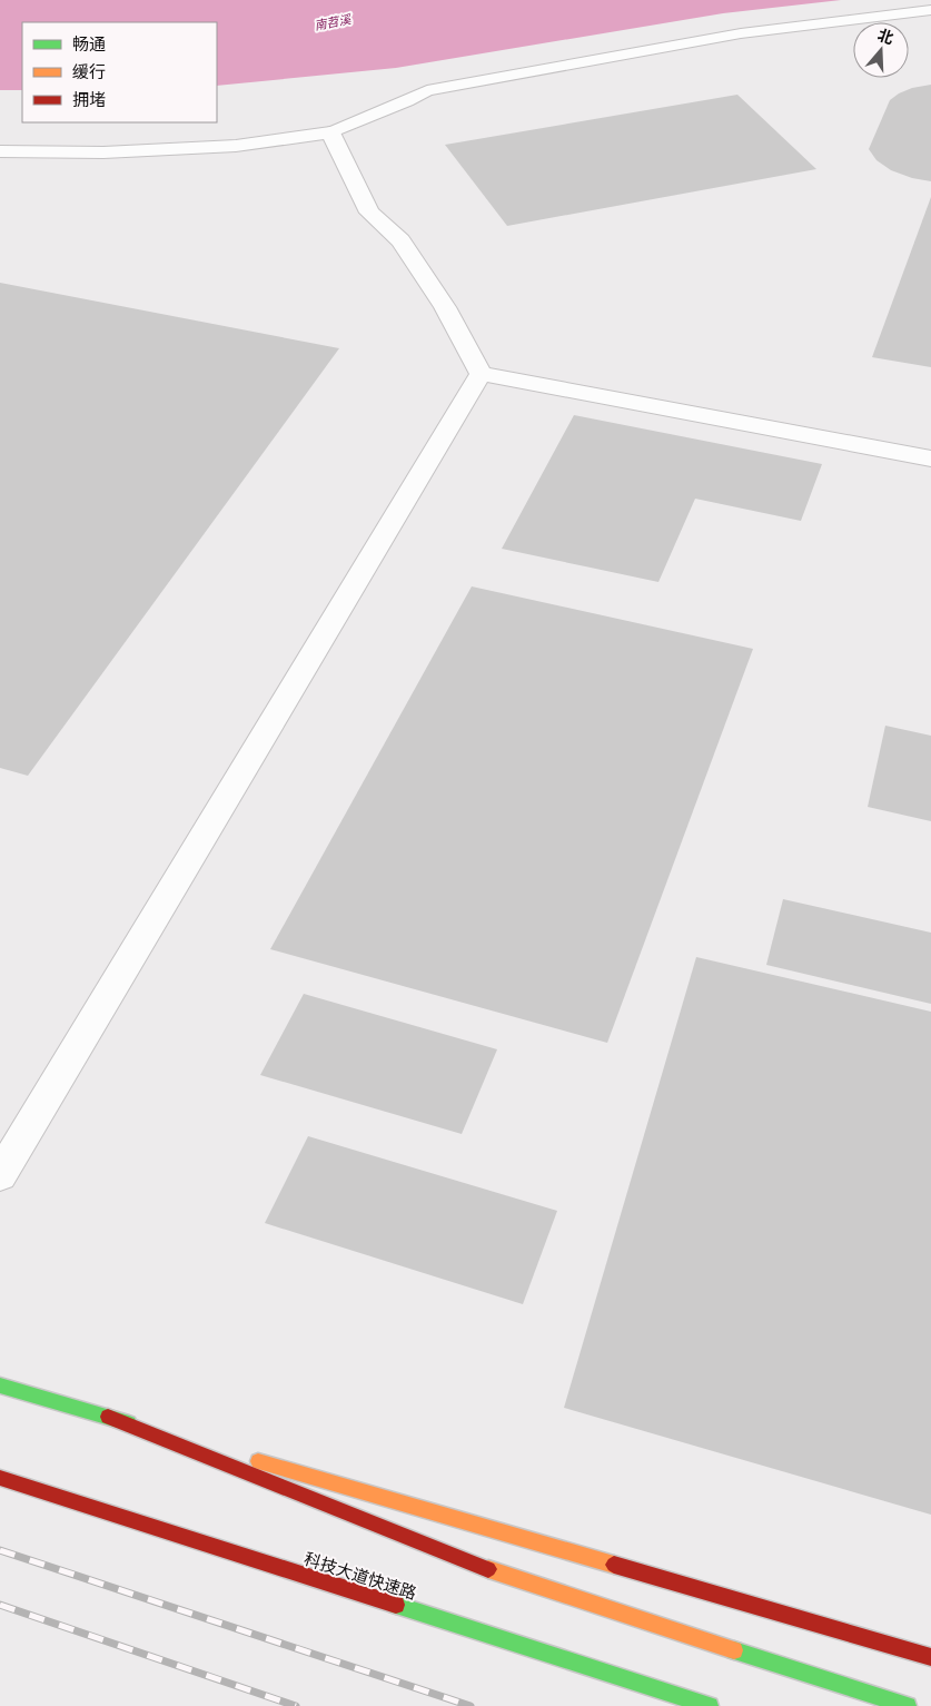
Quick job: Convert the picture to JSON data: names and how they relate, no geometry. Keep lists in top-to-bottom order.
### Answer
{
  "streets": {
    "main road": ["科技大道快速路"]
  },
  "water": ["南苕溪"],
  "legend": ["畅通", "缓行", "拥堵"],
  "north": "top"
}
